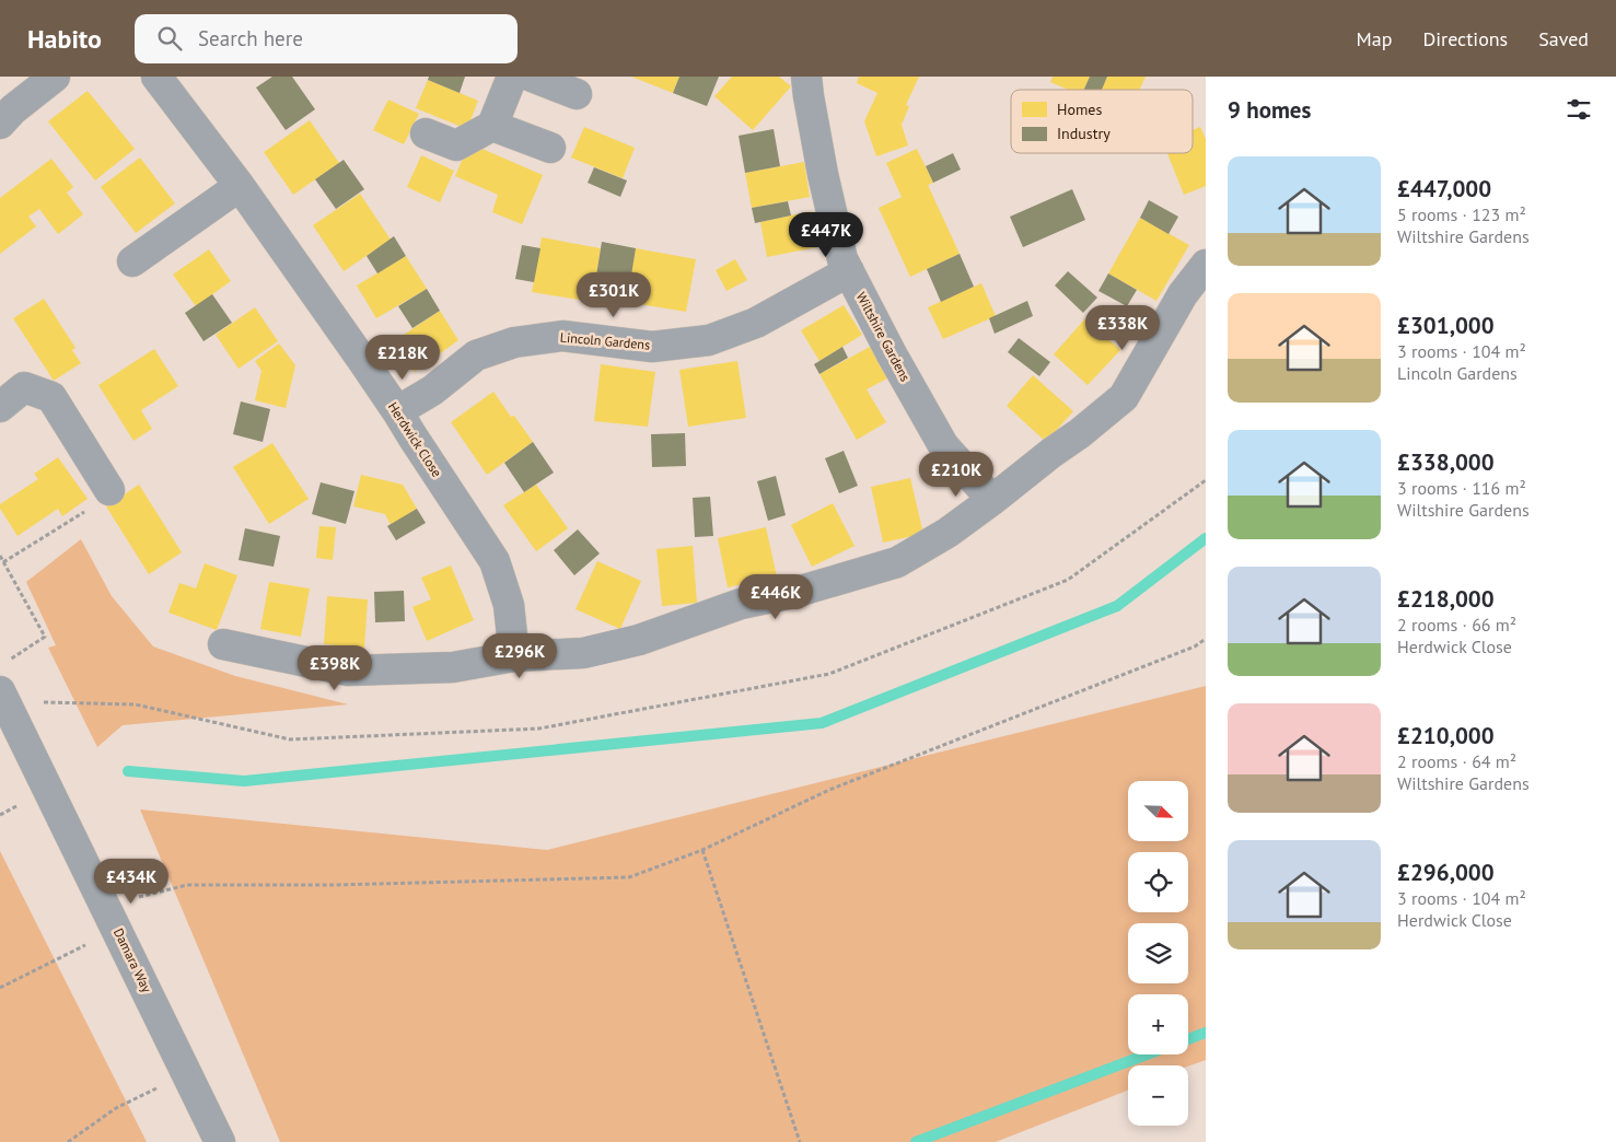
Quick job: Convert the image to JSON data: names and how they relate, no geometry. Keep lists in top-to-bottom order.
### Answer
{
  "streets": {
    "street": [
      "Wiltshire Gardens",
      "Lincoln Gardens",
      "Herdwick Close",
      "Damara Way"
    ]
  },
  "crossings": [
    ["Wiltshire Gardens", "Lincoln Gardens"],
    ["Lincoln Gardens", "Herdwick Close"]
  ],
  "legend": ["Homes", "Industry"],
  "north": "bottom right",
  "page": {
    "header": "Habito",
    "search": "Search here",
    "nav": ["Map", "Directions", "Saved"],
    "heading": "9 homes",
    "list": [
      {
        "name": "£447,000",
        "note": "5 rooms · 123 m² · Wiltshire Gardens"
      },
      {
        "name": "£301,000",
        "note": "3 rooms · 104 m² · Lincoln Gardens"
      },
      {
        "name": "£338,000",
        "note": "3 rooms · 116 m² · Wiltshire Gardens"
      },
      {
        "name": "£218,000",
        "note": "2 rooms · 66 m² · Herdwick Close"
      },
      {
        "name": "£210,000",
        "note": "2 rooms · 64 m² · Wiltshire Gardens"
      },
      {
        "name": "£296,000",
        "note": "3 rooms · 104 m² · Herdwick Close"
      }
    ],
    "price": [
      "£447K",
      "£301K",
      "£338K",
      "£218K",
      "£210K",
      "£446K",
      "£296K",
      "£398K",
      "£434K"
    ],
    "map_buttons": ["+", "−"]
  }
}
